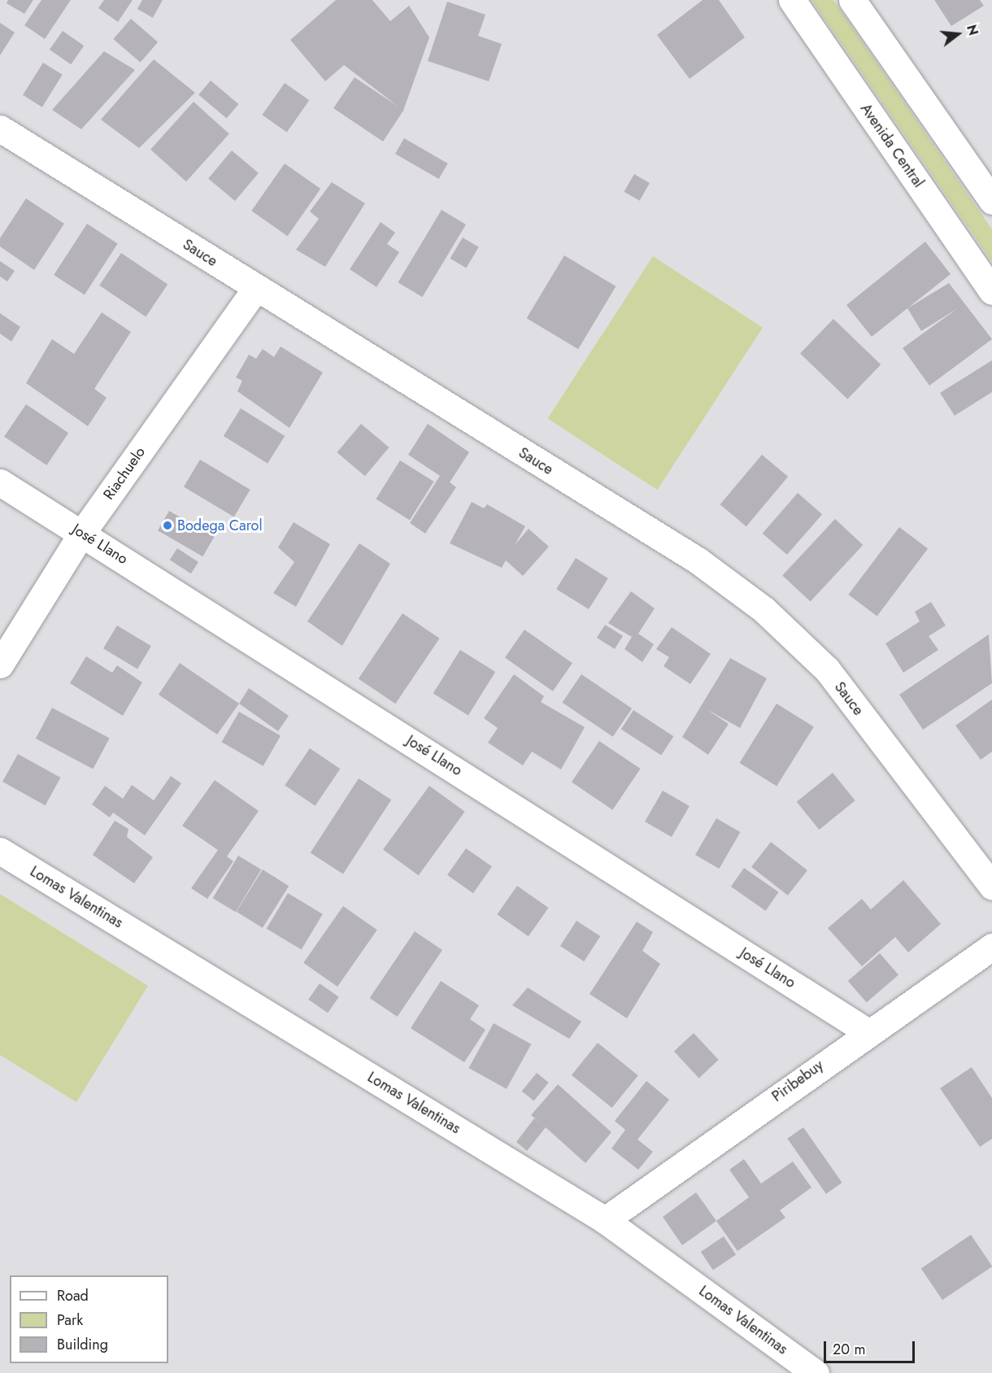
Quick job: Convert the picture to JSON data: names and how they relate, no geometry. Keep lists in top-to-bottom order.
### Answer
{
  "streets": {
    "street": [
      "Avenida Central",
      "Sauce",
      "Riachuelo",
      "José Llano",
      "Lomas Valentinas",
      "Piribebuy"
    ]
  },
  "crossings": [
    ["Sauce", "Riachuelo"],
    ["Riachuelo", "José Llano"],
    ["José Llano", "Piribebuy"],
    ["Lomas Valentinas", "Piribebuy"]
  ],
  "places": ["Bodega Carol"],
  "legend": ["Road", "Park", "Building"],
  "scale_bar": "20 m",
  "north": "right"
}
